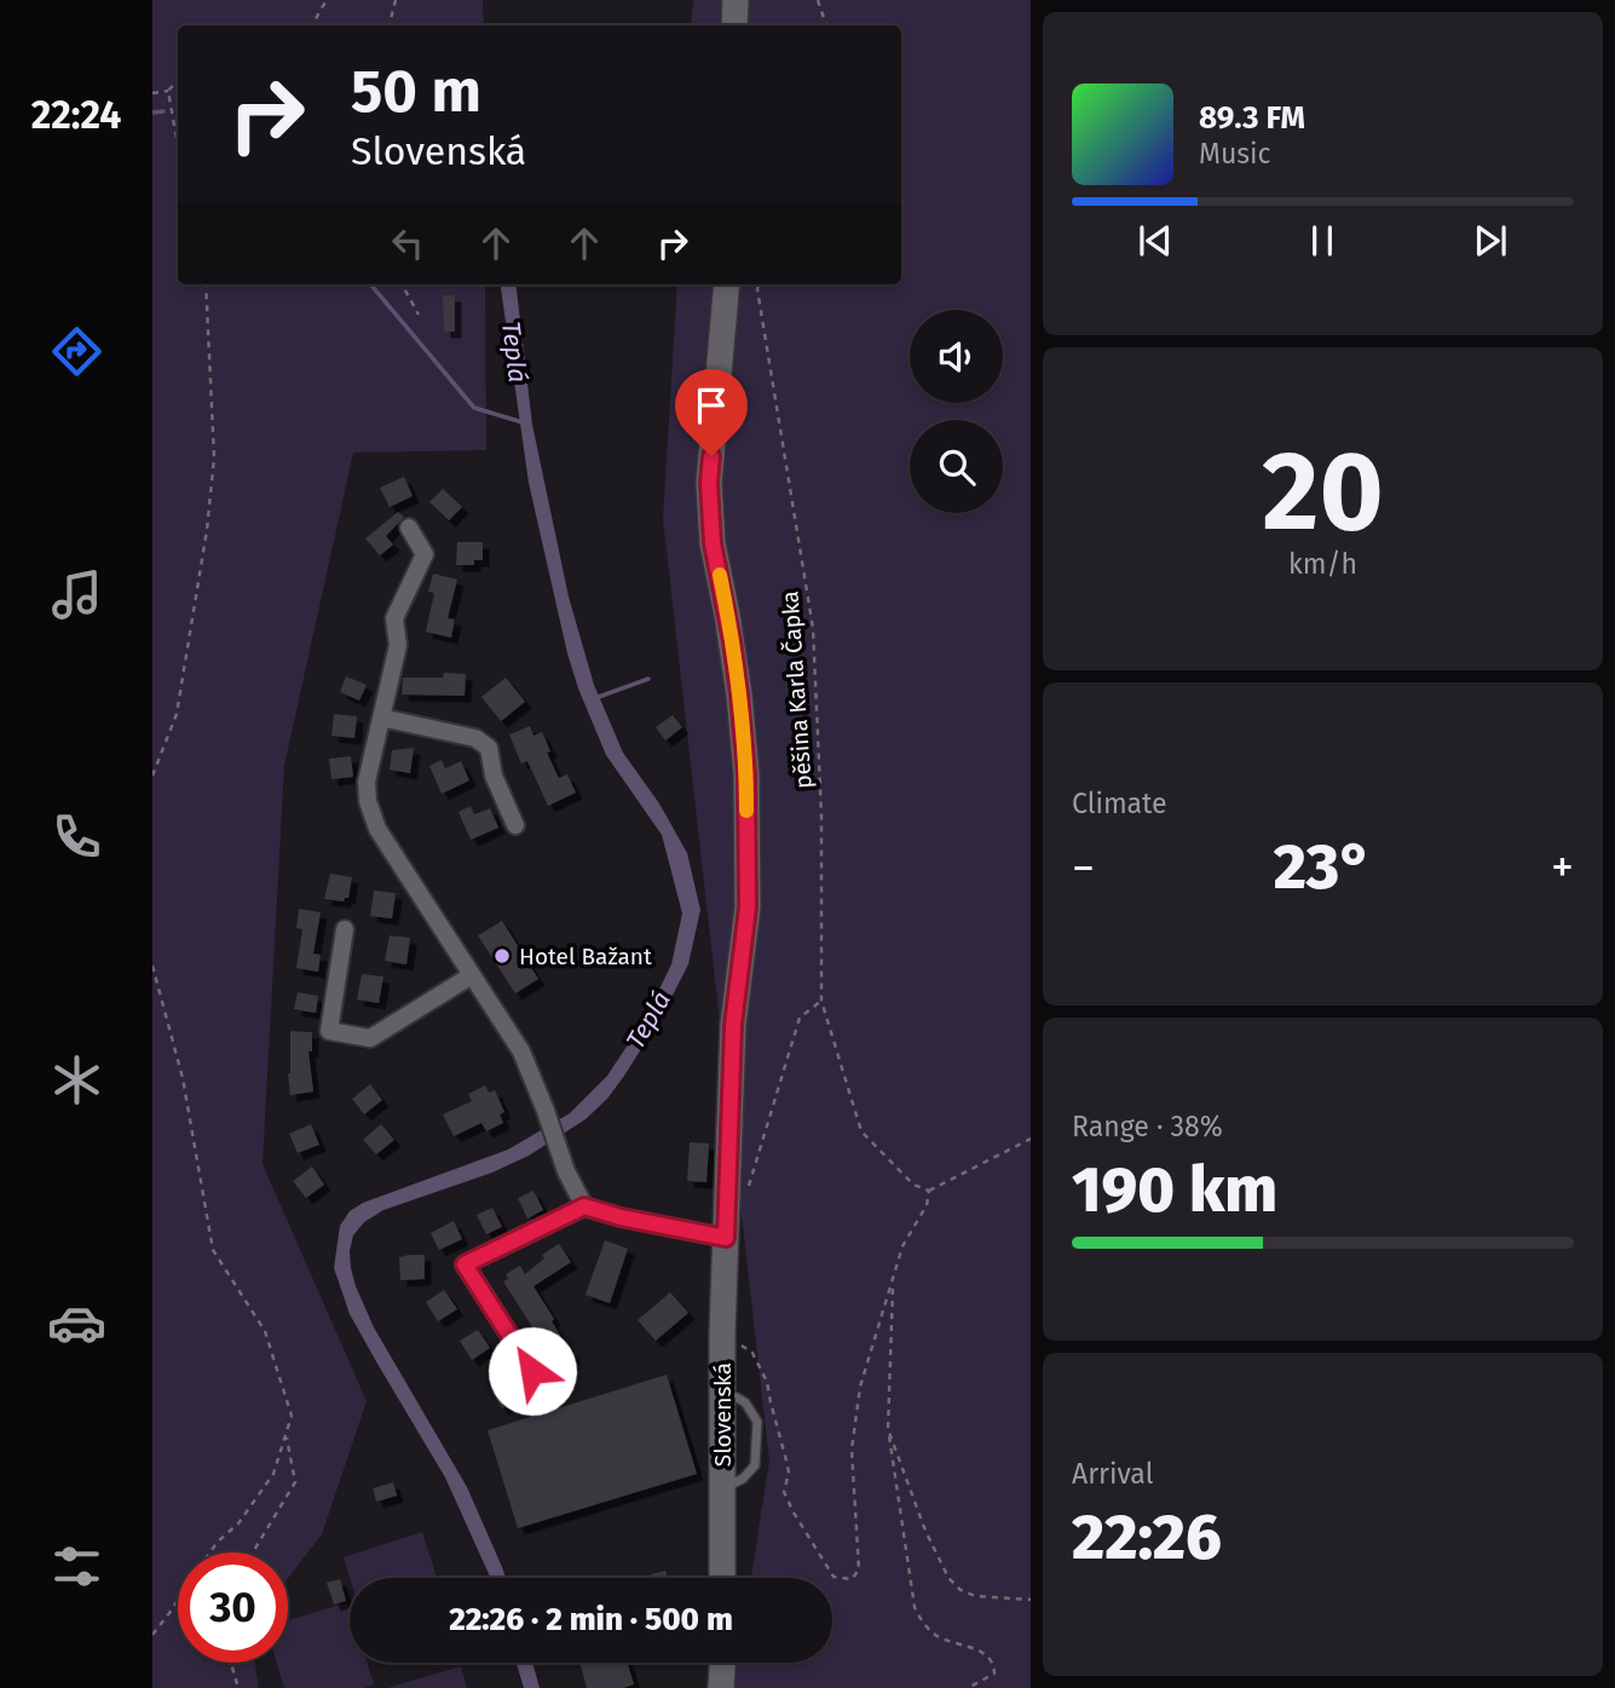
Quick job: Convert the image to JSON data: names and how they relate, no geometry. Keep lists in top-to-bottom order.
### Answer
{
  "streets": {
    "street": ["Slovenská"],
    "path": ["pěšina Karla Čapka"]
  },
  "water": ["Teplá"],
  "places": ["Hotel Bažant"],
  "page": {
    "tabs": "22:24",
    "turn": ["50 m", "Slovenská"],
    "song": ["89.3 FM", "Music"],
    "tile": [
      ["20", "km/h"],
      "Climate",
      ["Range · 38%", "190 km"],
      ["Arrival", "22:26"]
    ],
    "heat": ["−", "23°", "+"],
    "limit": "30",
    "trip": "22:26 · 2 min · 500 m"
  }
}
